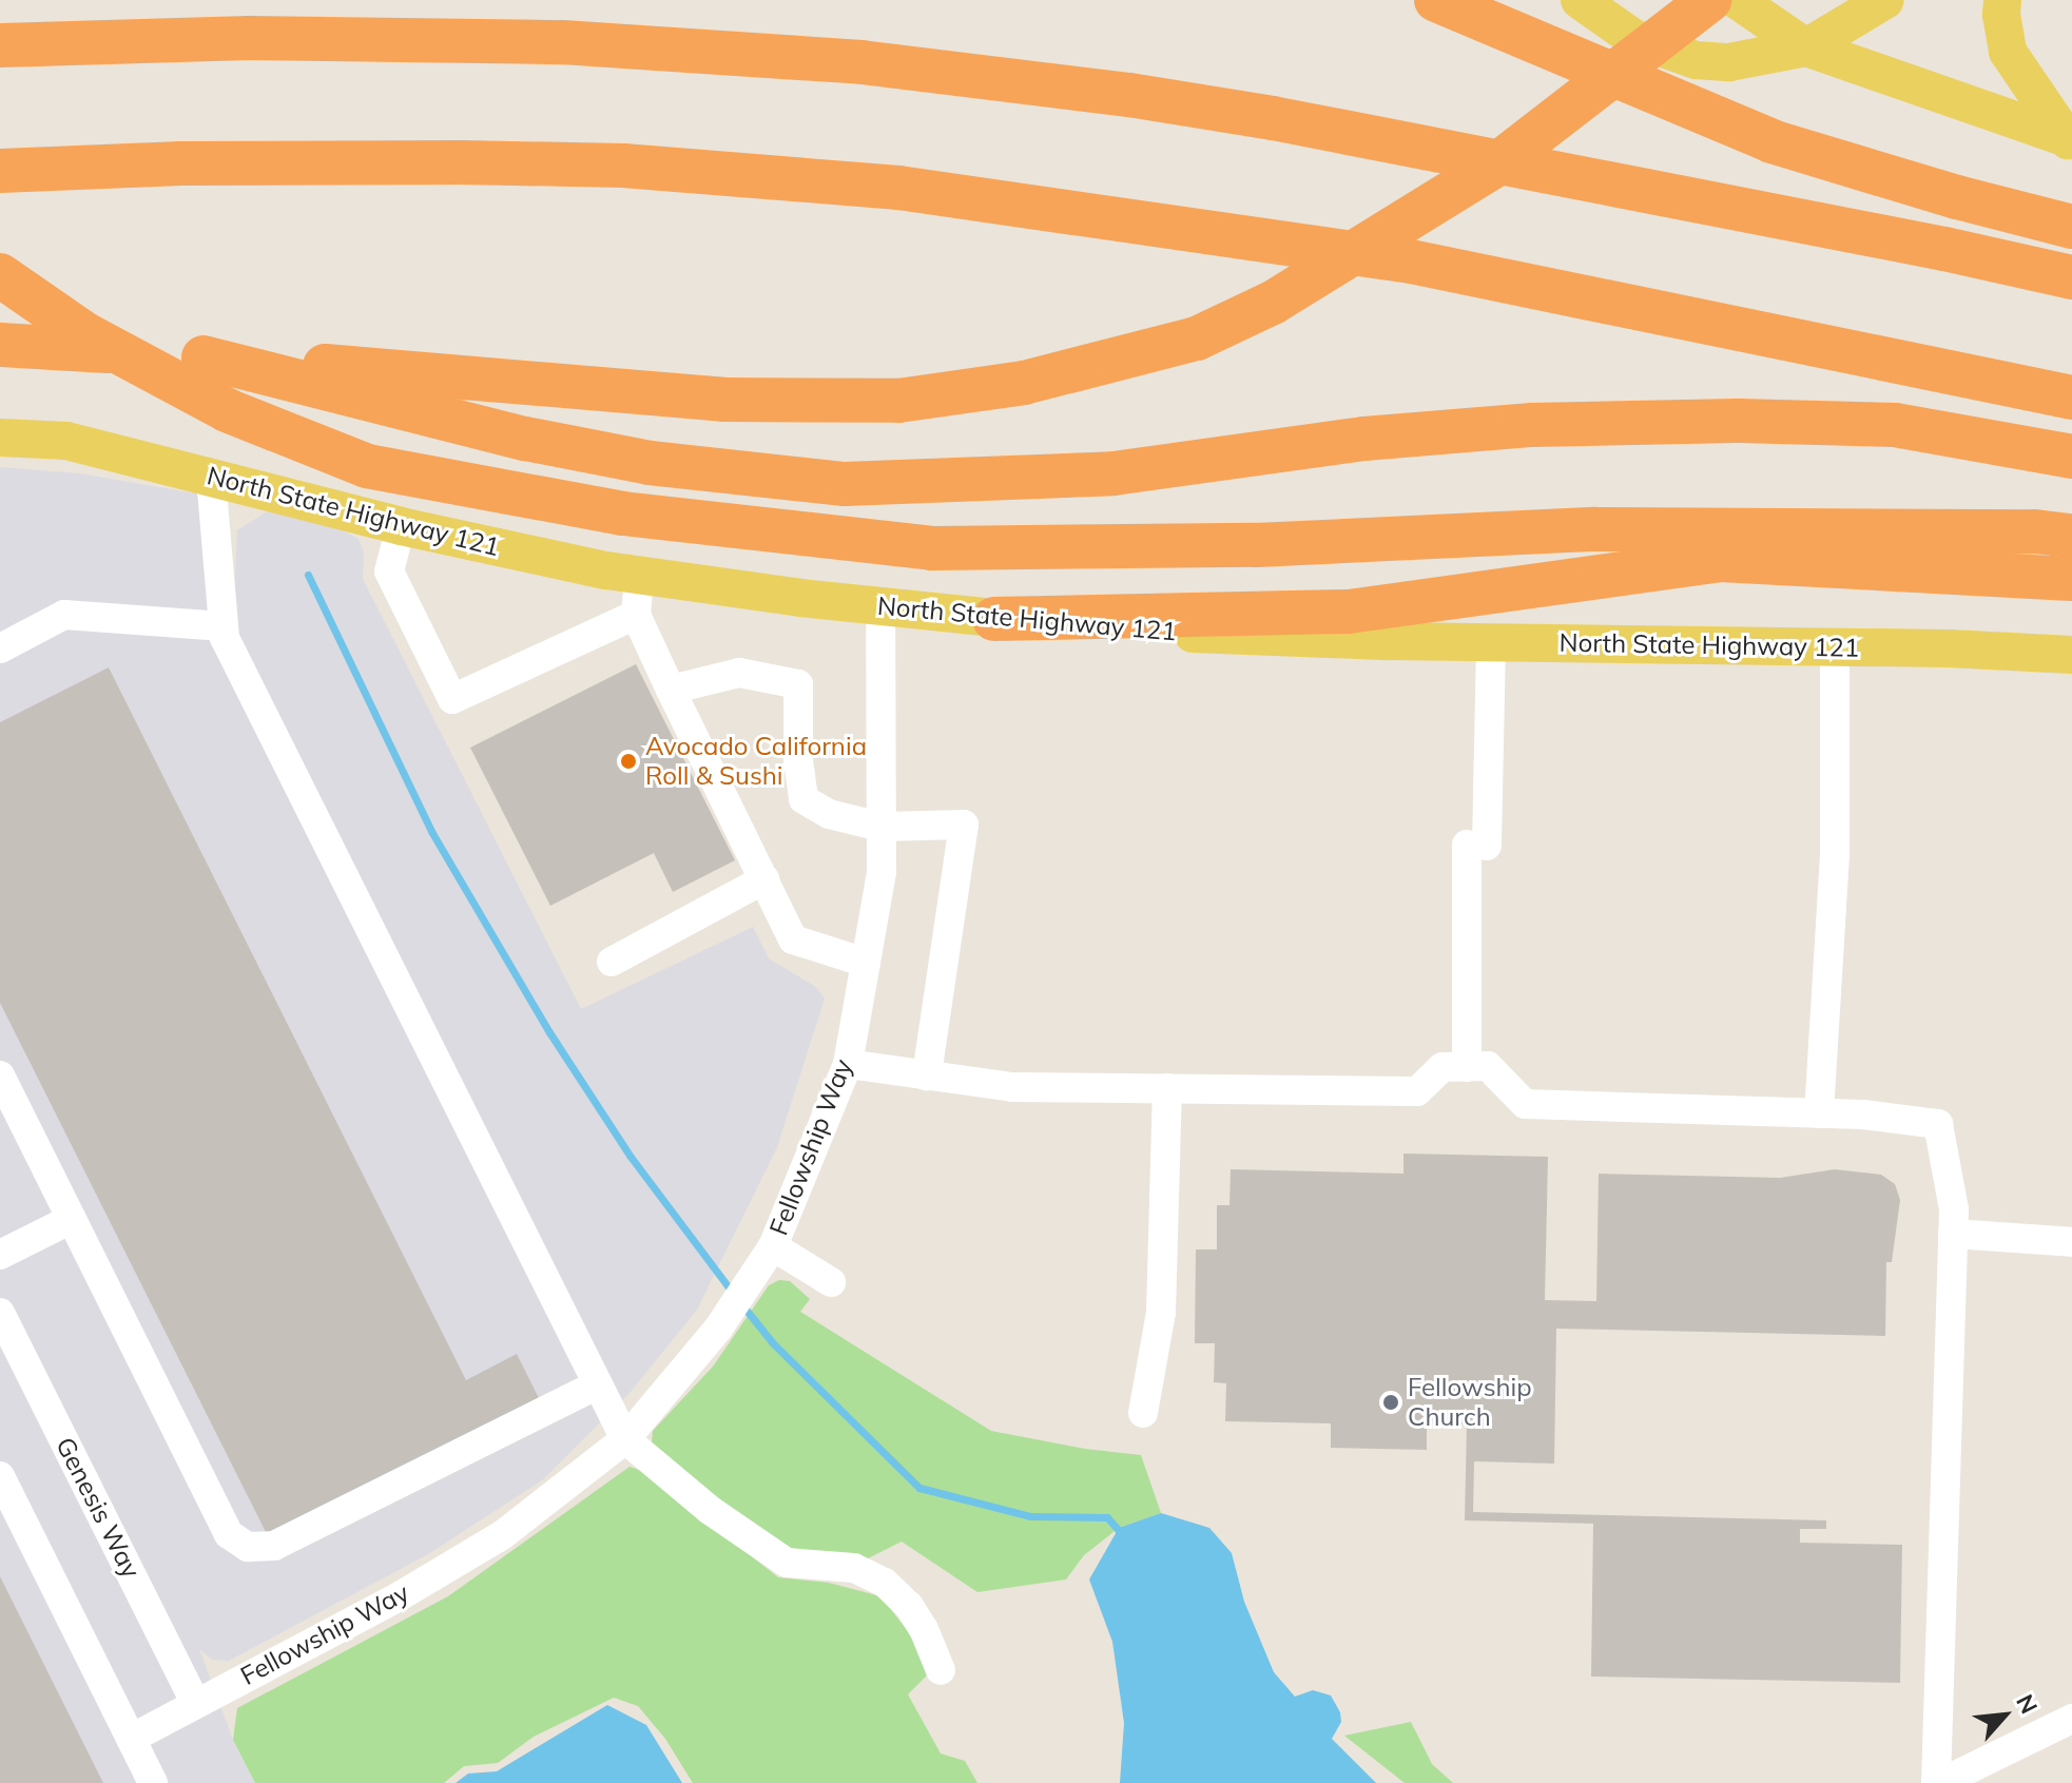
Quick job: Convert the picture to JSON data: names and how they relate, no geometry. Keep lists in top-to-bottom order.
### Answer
{
  "streets": {
    "main road": ["North State Highway 121"],
    "street": ["Fellowship Way", "Genesis Way"]
  },
  "crossings": [
    ["North State Highway 121", "Fellowship Way"],
    ["Fellowship Way", "Genesis Way"]
  ],
  "places": ["Avocado California Roll & Sushi", "Fellowship Church"],
  "north": "top right"
}
